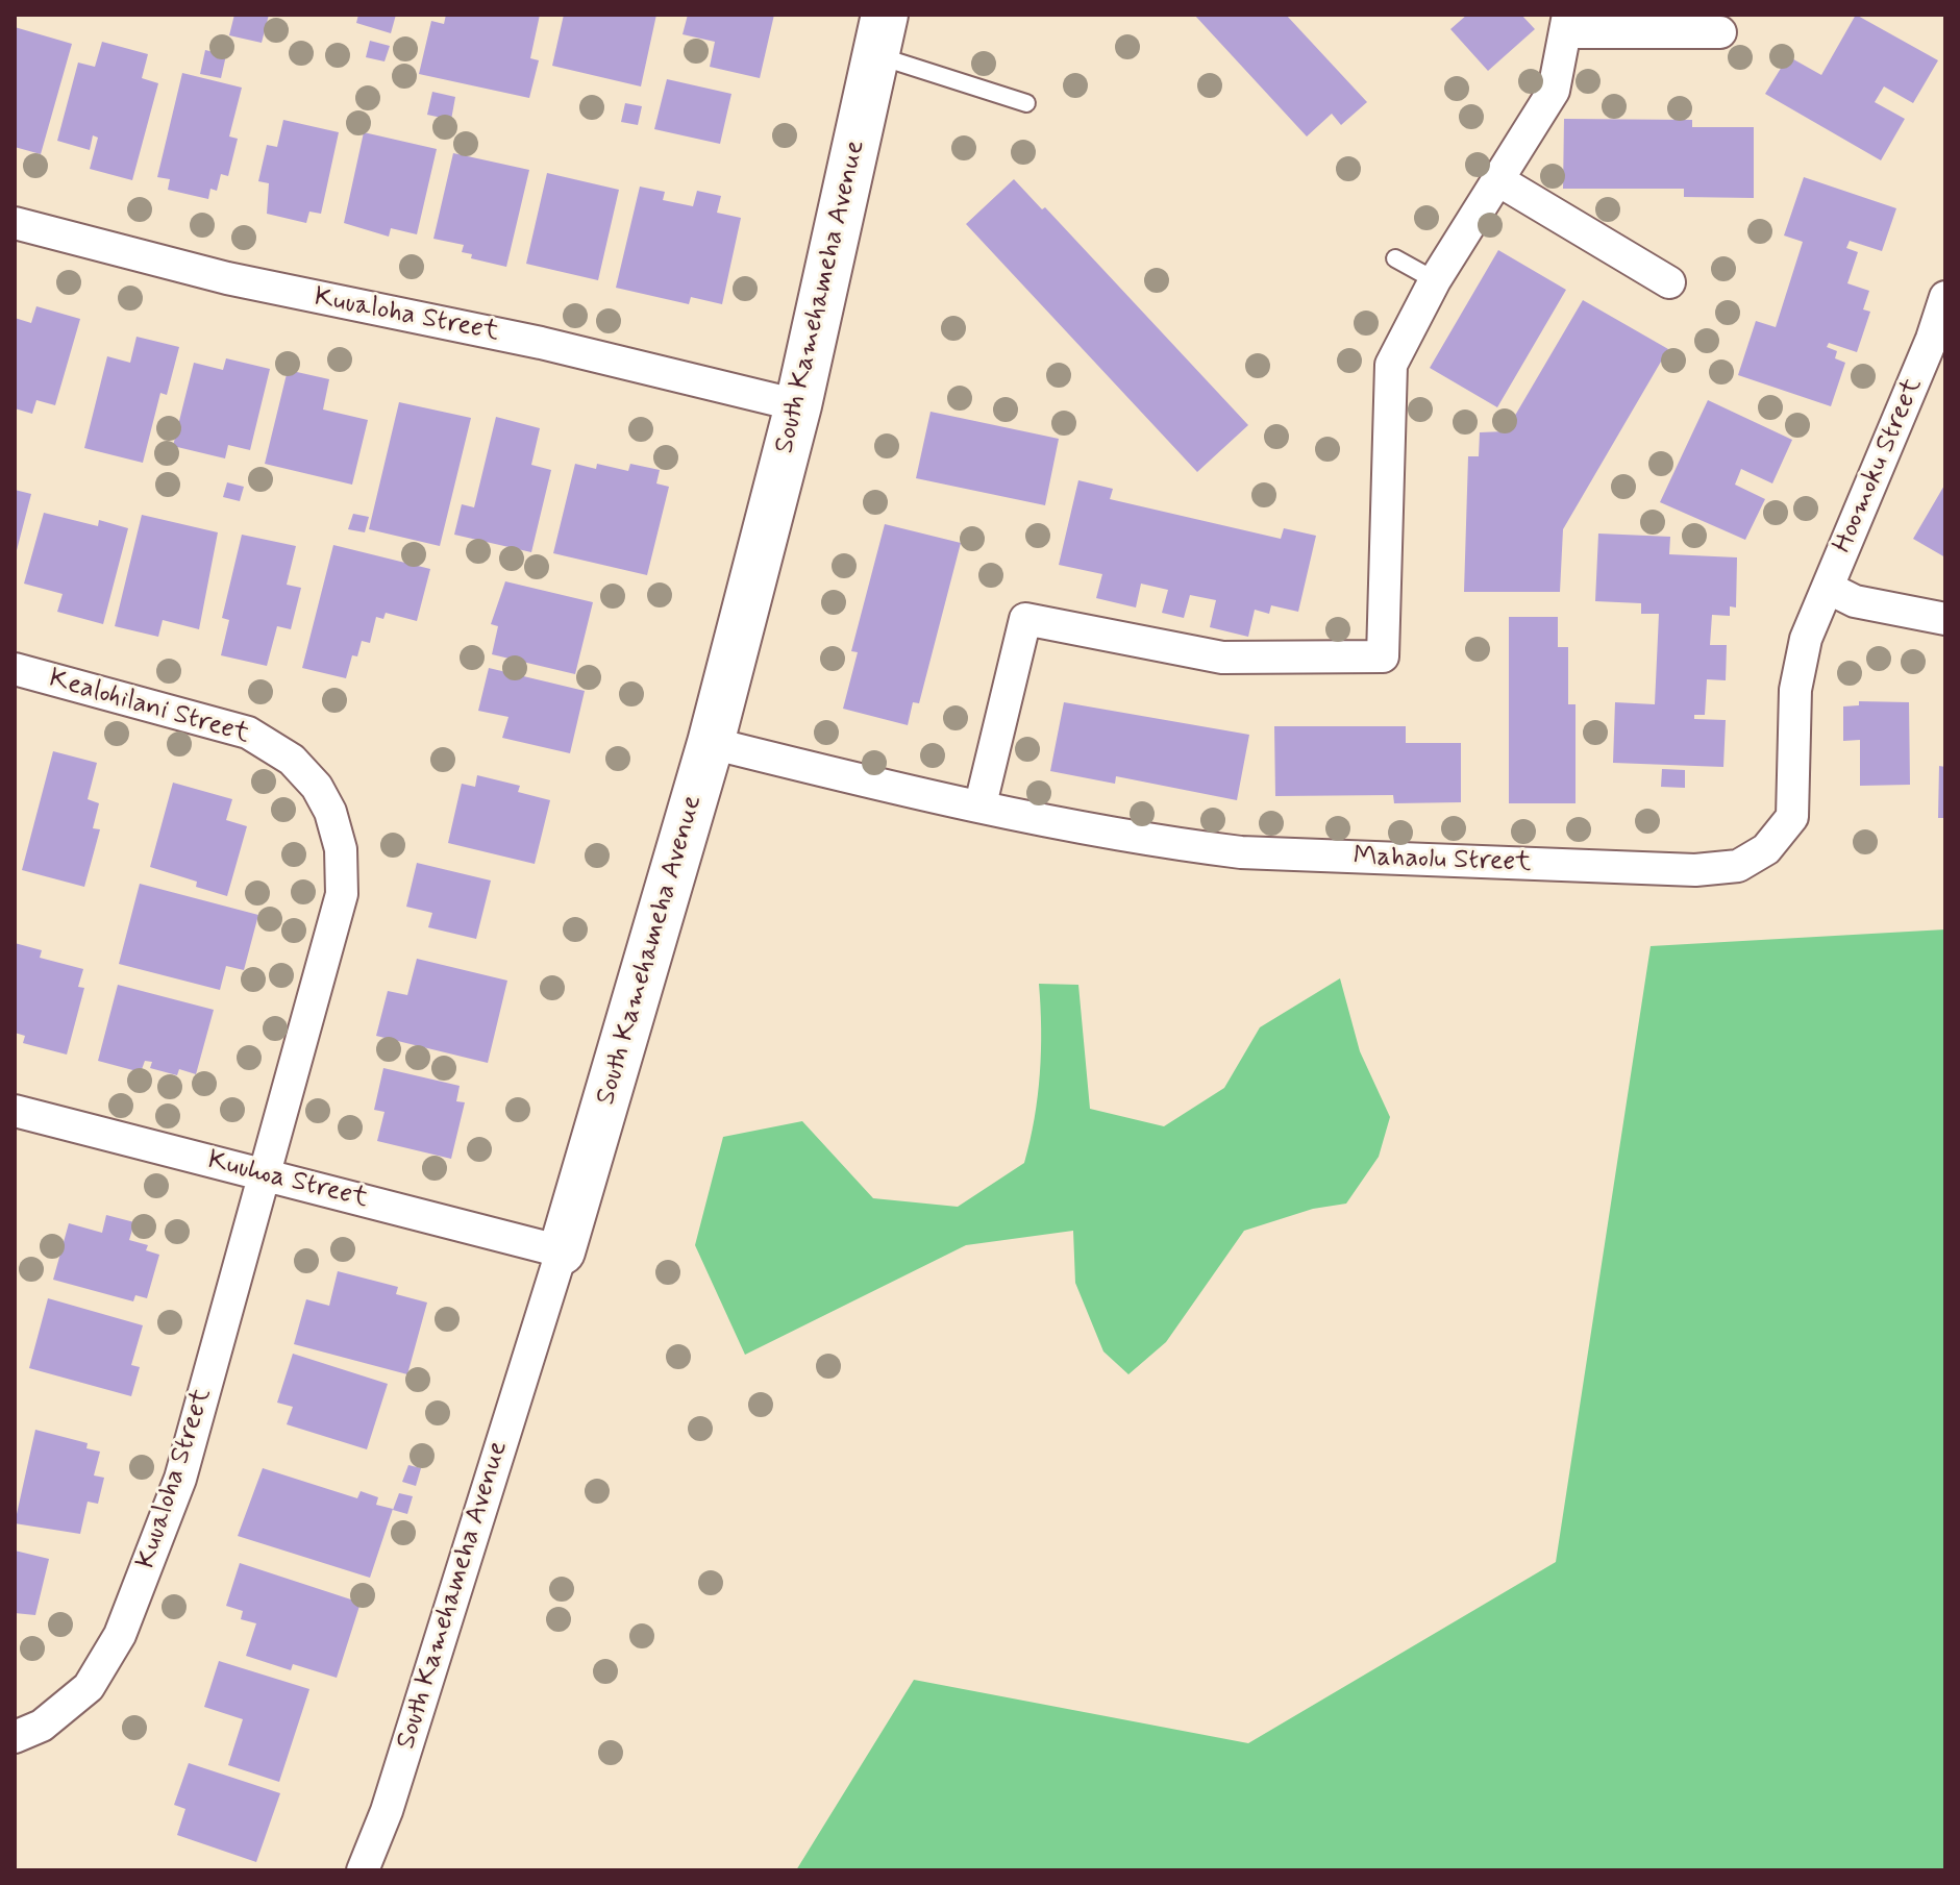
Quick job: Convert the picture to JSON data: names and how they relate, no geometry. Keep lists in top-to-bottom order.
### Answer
{
  "streets": {
    "street": [
      "South Kamehameha Avenue",
      "Kuualoha Street",
      "Hoomoku Street",
      "Kealohilani Street",
      "Mahaolu Street",
      "Kuuhoa Street"
    ]
  },
  "crossings": [
    ["South Kamehameha Avenue", "Kuualoha Street"],
    ["South Kamehameha Avenue", "Mahaolu Street"],
    ["South Kamehameha Avenue", "Kuuhoa Street"],
    ["Kuualoha Street", "Kealohilani Street"],
    ["Kuualoha Street", "Kuuhoa Street"],
    ["Hoomoku Street", "Mahaolu Street"]
  ]
}
